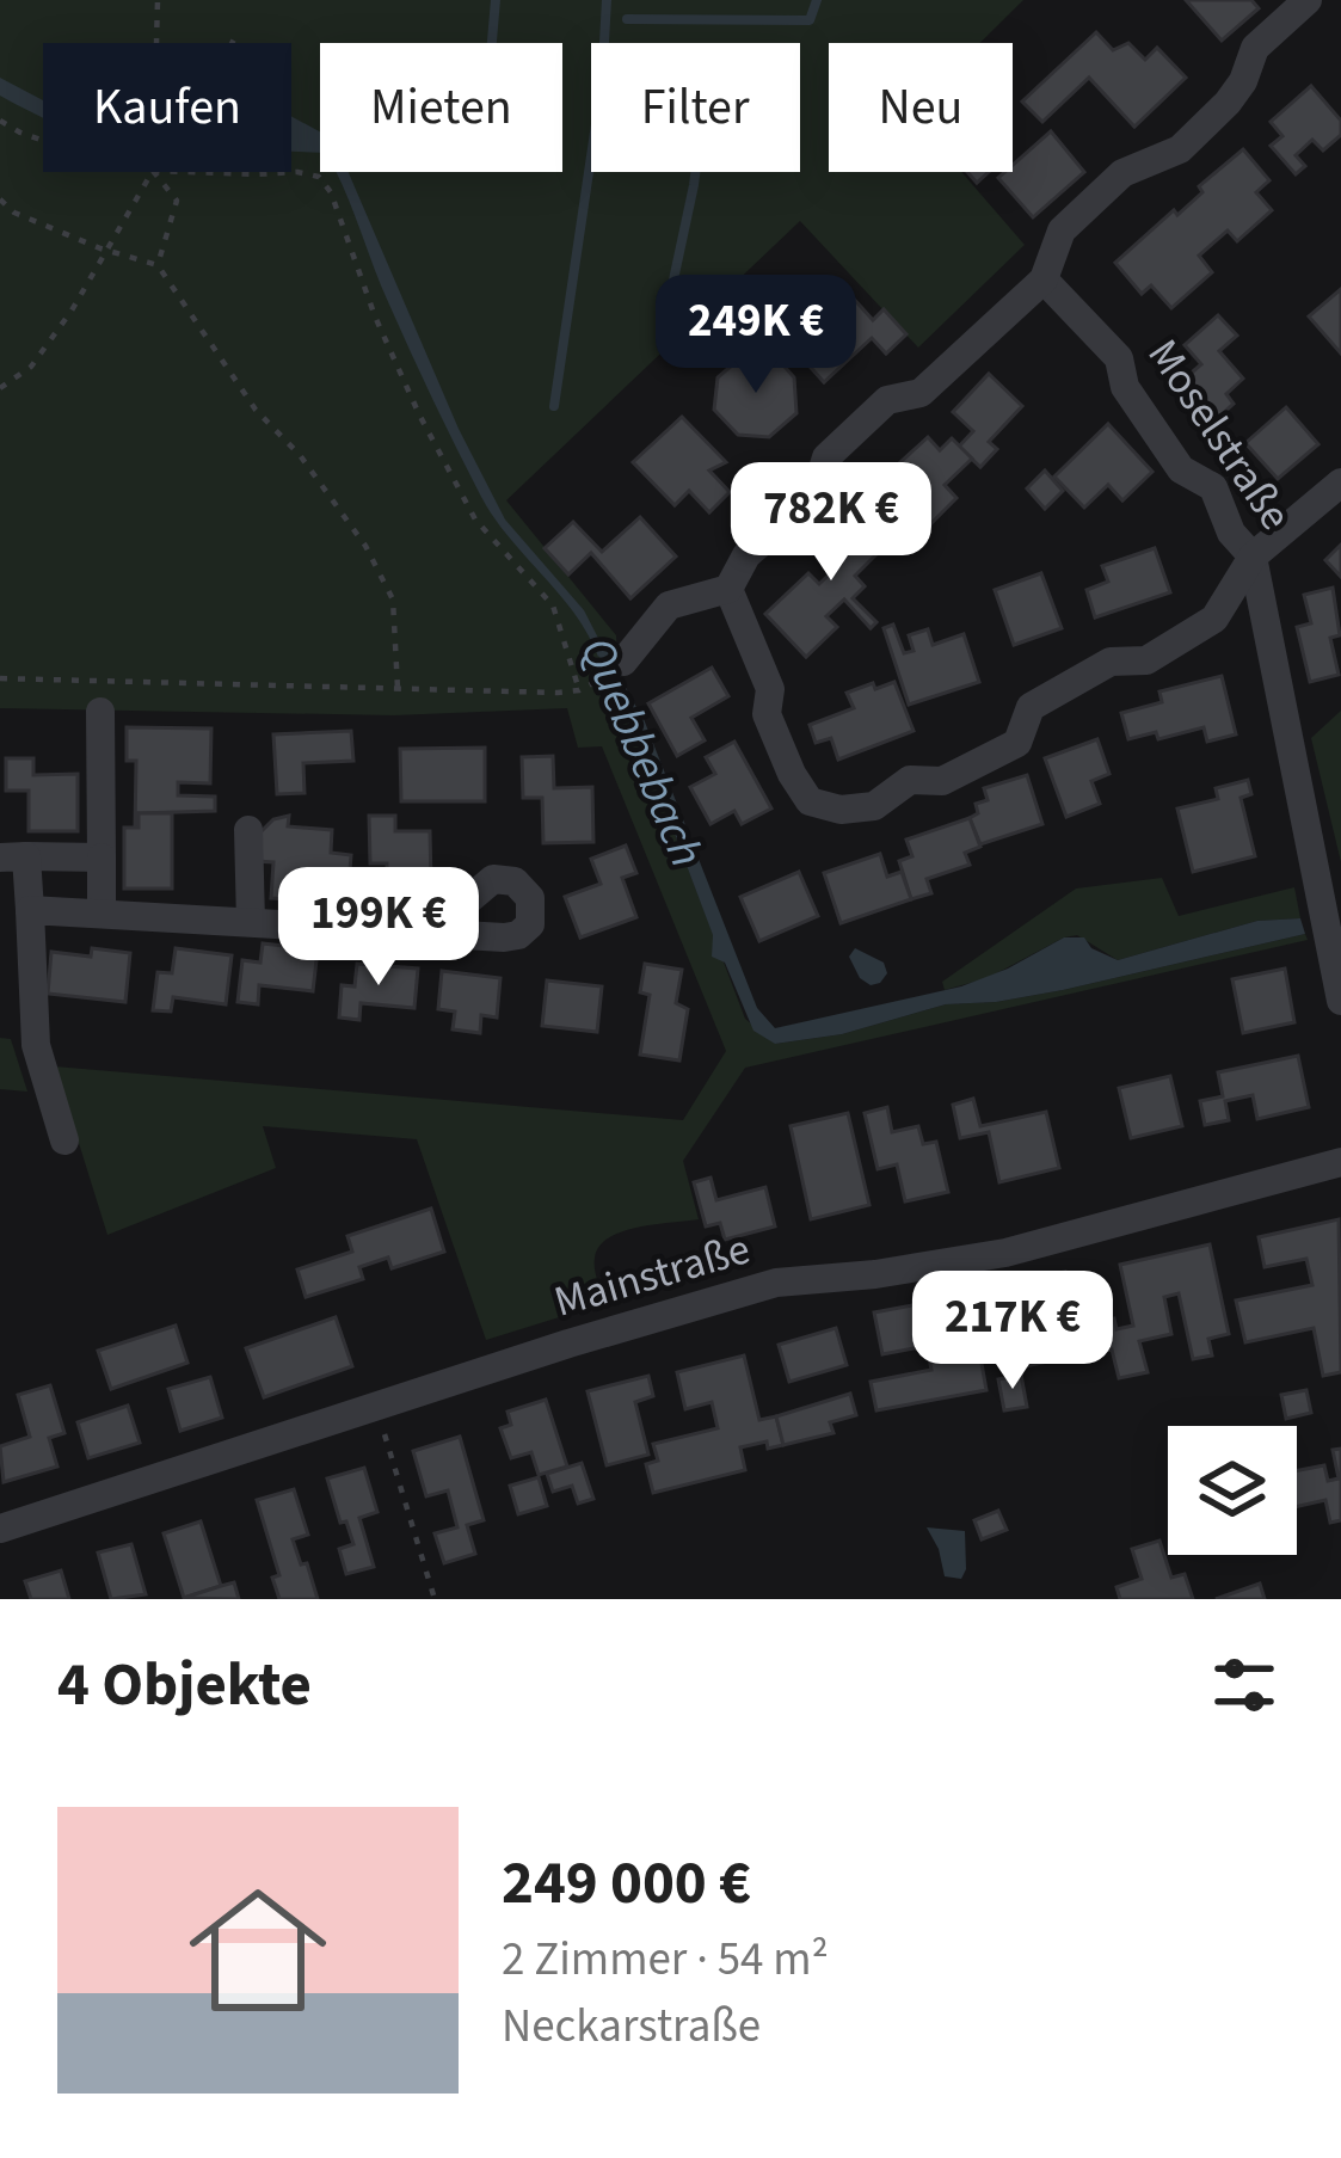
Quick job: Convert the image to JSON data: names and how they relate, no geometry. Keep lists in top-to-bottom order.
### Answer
{
  "streets": {
    "street": ["Moselstraße", "Mainstraße"]
  },
  "water": ["Quebbebach"],
  "page": {
    "chip": [
      "Kaufen",
      "Mieten",
      "Filter",
      "Neu"
    ],
    "price": [
      "249K €",
      "782K €",
      "199K €",
      "217K €"
    ],
    "heading": "4 Objekte",
    "list": [
      {
        "name": "249 000 €",
        "note": "2 Zimmer · 54 m² · Neckarstraße"
      }
    ]
  }
}
